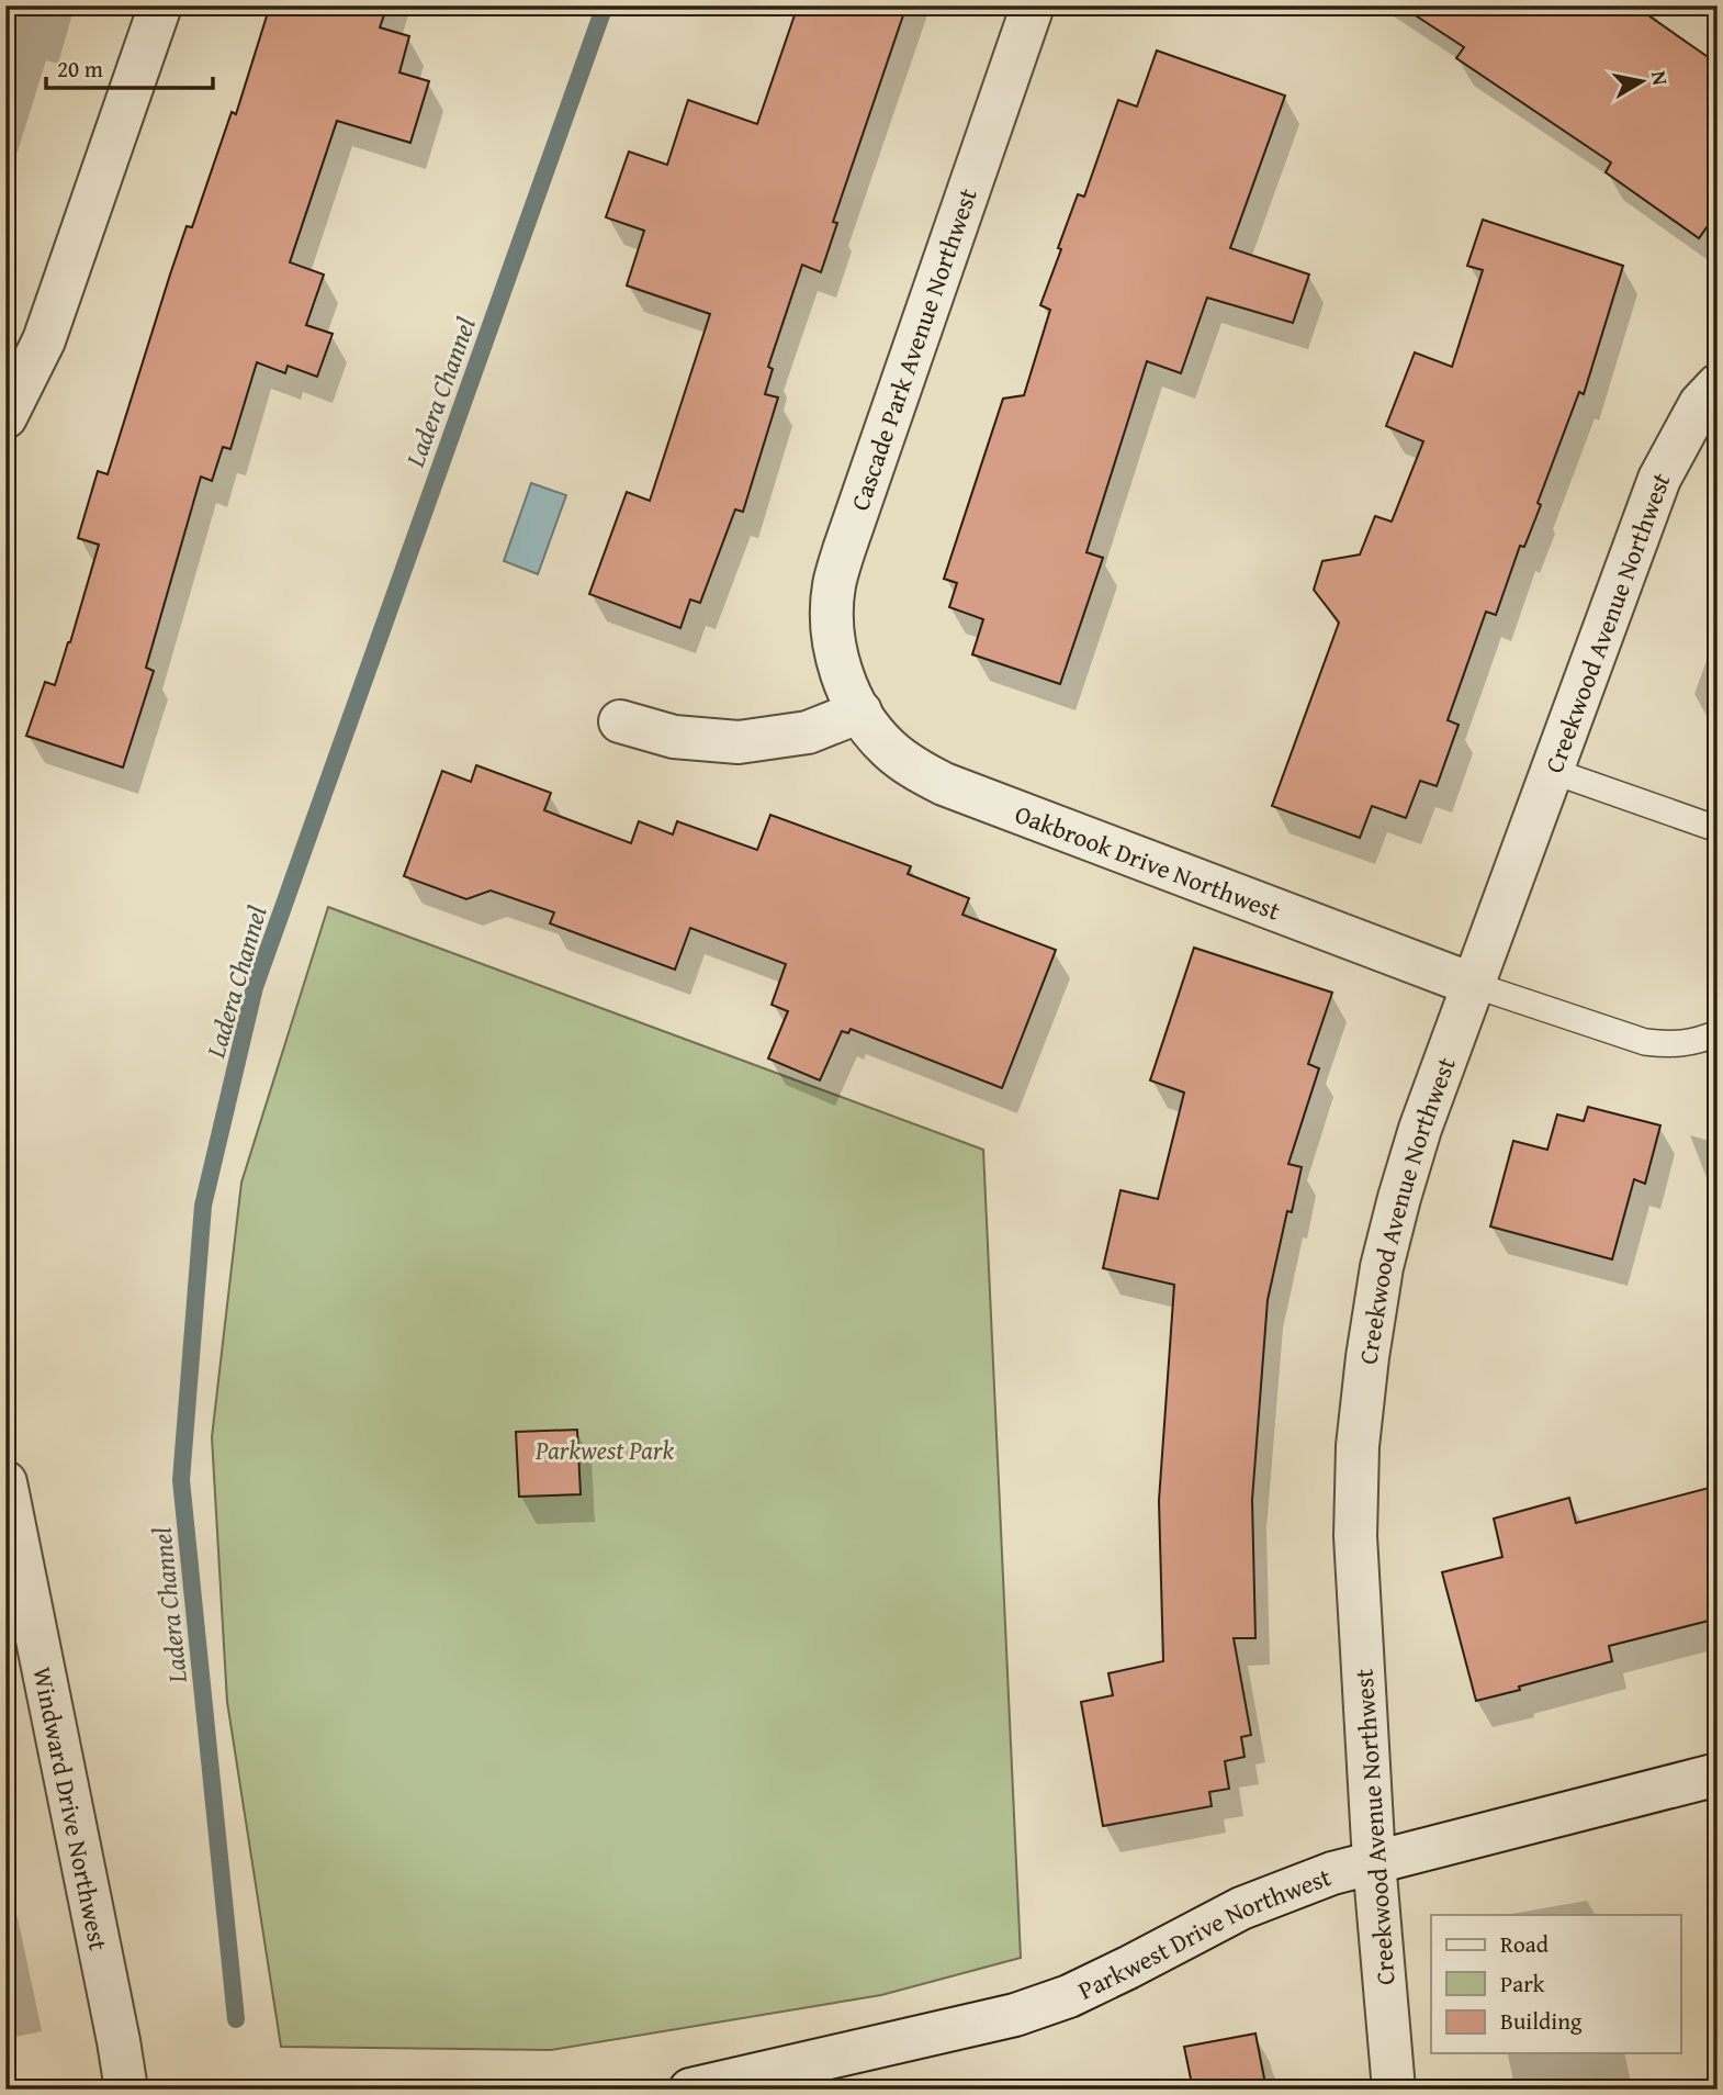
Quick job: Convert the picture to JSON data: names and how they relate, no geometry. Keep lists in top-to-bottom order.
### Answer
{
  "streets": {
    "street": [
      "Cascade Park Avenue Northwest",
      "Creekwood Avenue Northwest",
      "Oakbrook Drive Northwest",
      "Windward Drive Northwest",
      "Parkwest Drive Northwest"
    ]
  },
  "crossings": [
    ["Cascade Park Avenue Northwest", "Oakbrook Drive Northwest"],
    ["Creekwood Avenue Northwest", "Oakbrook Drive Northwest"],
    ["Creekwood Avenue Northwest", "Parkwest Drive Northwest"]
  ],
  "water": ["Ladera Channel"],
  "parks": ["Parkwest Park"],
  "legend": ["Road", "Park", "Building"],
  "scale_bar": "20 m",
  "north": "right"
}
